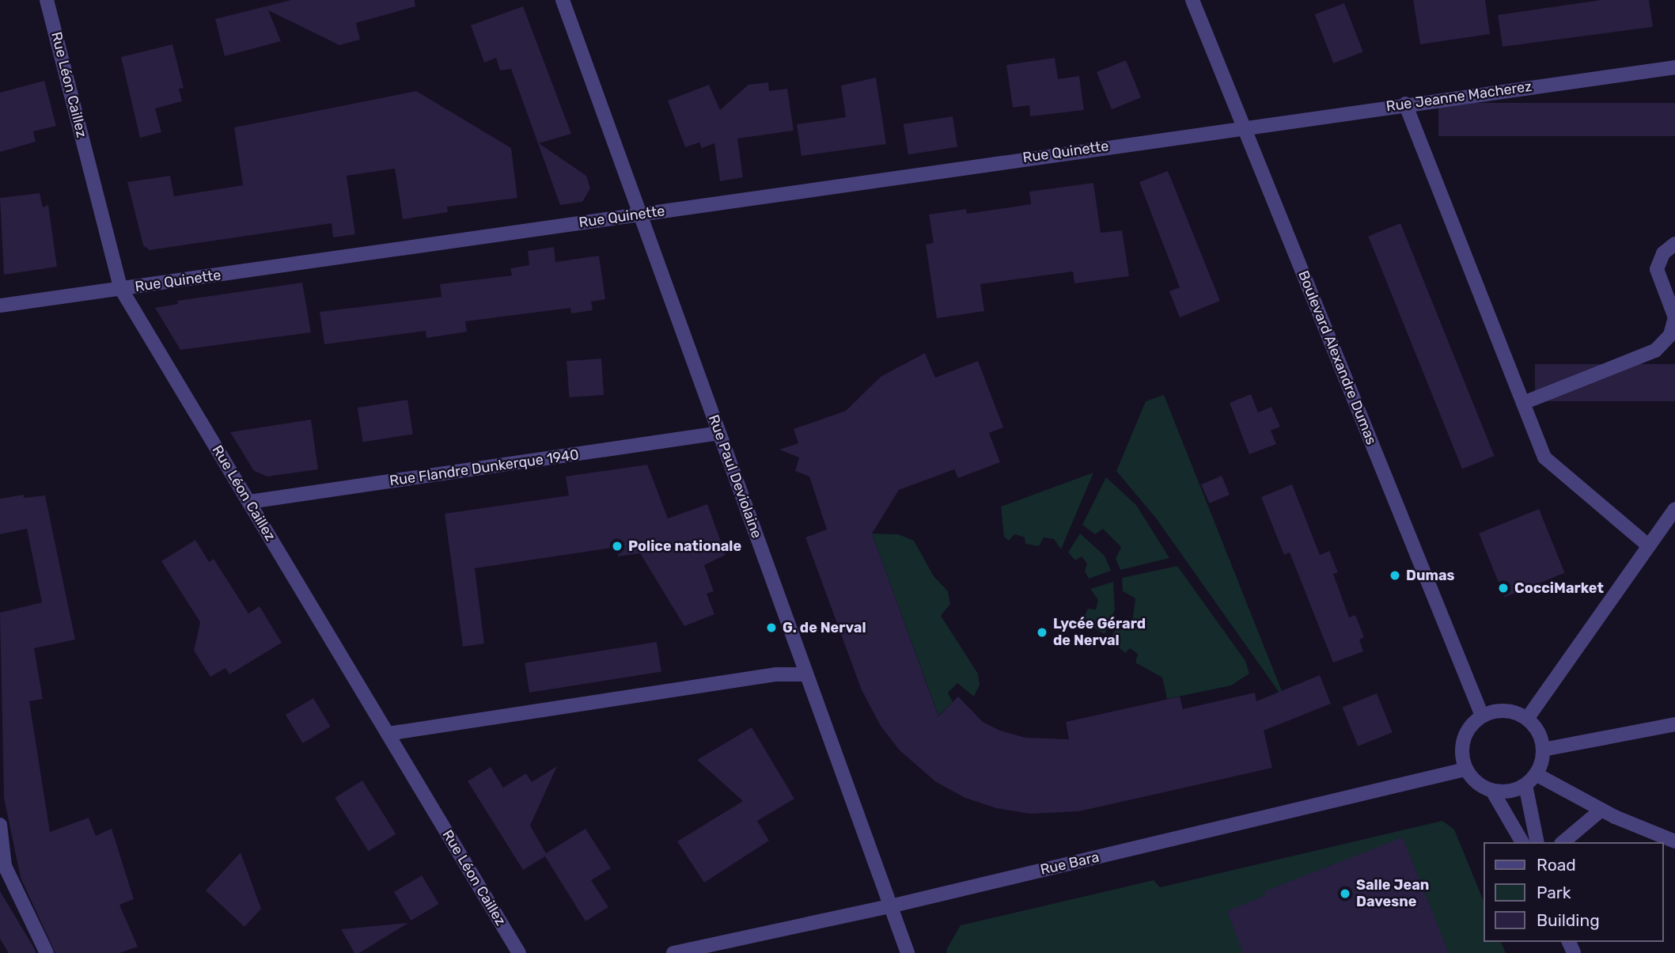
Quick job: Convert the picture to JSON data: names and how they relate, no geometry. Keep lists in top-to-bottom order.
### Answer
{
  "streets": {
    "street": [
      "Rue Léon Caillez",
      "Rue Jeanne Macherez",
      "Rue Quinette",
      "Boulevard Alexandre Dumas",
      "Rue Flandre Dunkerque 1940",
      "Rue Paul Deviolaine",
      "Rue Bara"
    ]
  },
  "crossings": [
    ["Rue Léon Caillez", "Rue Quinette"],
    ["Rue Léon Caillez", "Rue Flandre Dunkerque 1940"],
    ["Rue Jeanne Macherez", "Rue Quinette"],
    ["Rue Jeanne Macherez", "Boulevard Alexandre Dumas"],
    ["Rue Quinette", "Boulevard Alexandre Dumas"],
    ["Rue Quinette", "Rue Paul Deviolaine"],
    ["Boulevard Alexandre Dumas", "Rue Bara"],
    ["Rue Flandre Dunkerque 1940", "Rue Paul Deviolaine"],
    ["Rue Paul Deviolaine", "Rue Bara"]
  ],
  "places": [
    "Police nationale",
    "Dumas",
    "CocciMarket",
    "G. de Nerval",
    "Lycée Gérard de Nerval",
    "Salle Jean Davesne"
  ],
  "legend": ["Road", "Park", "Building"]
}
